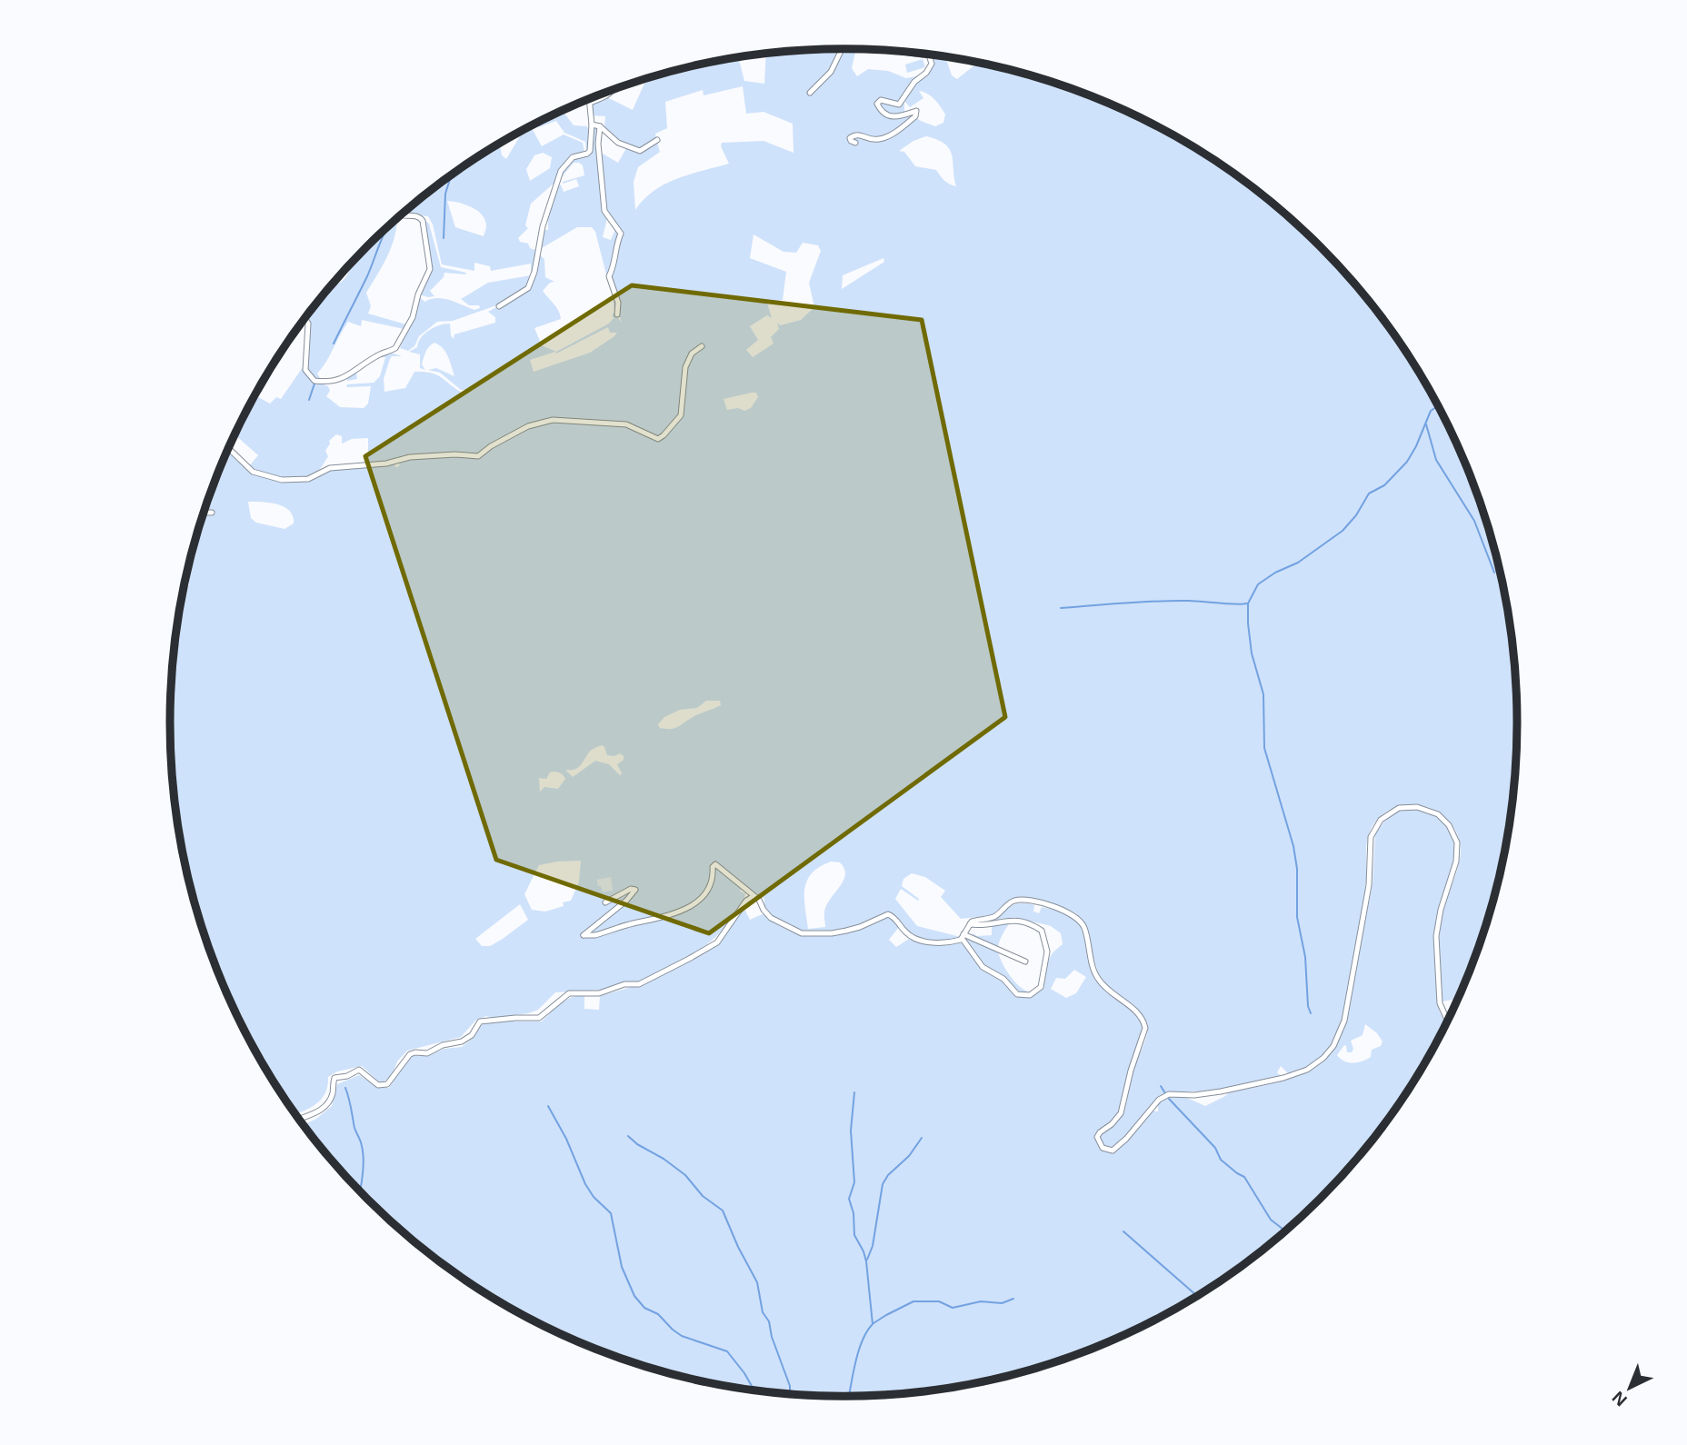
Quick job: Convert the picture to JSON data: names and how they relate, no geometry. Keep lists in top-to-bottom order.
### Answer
{
  "north": "bottom left"
}
